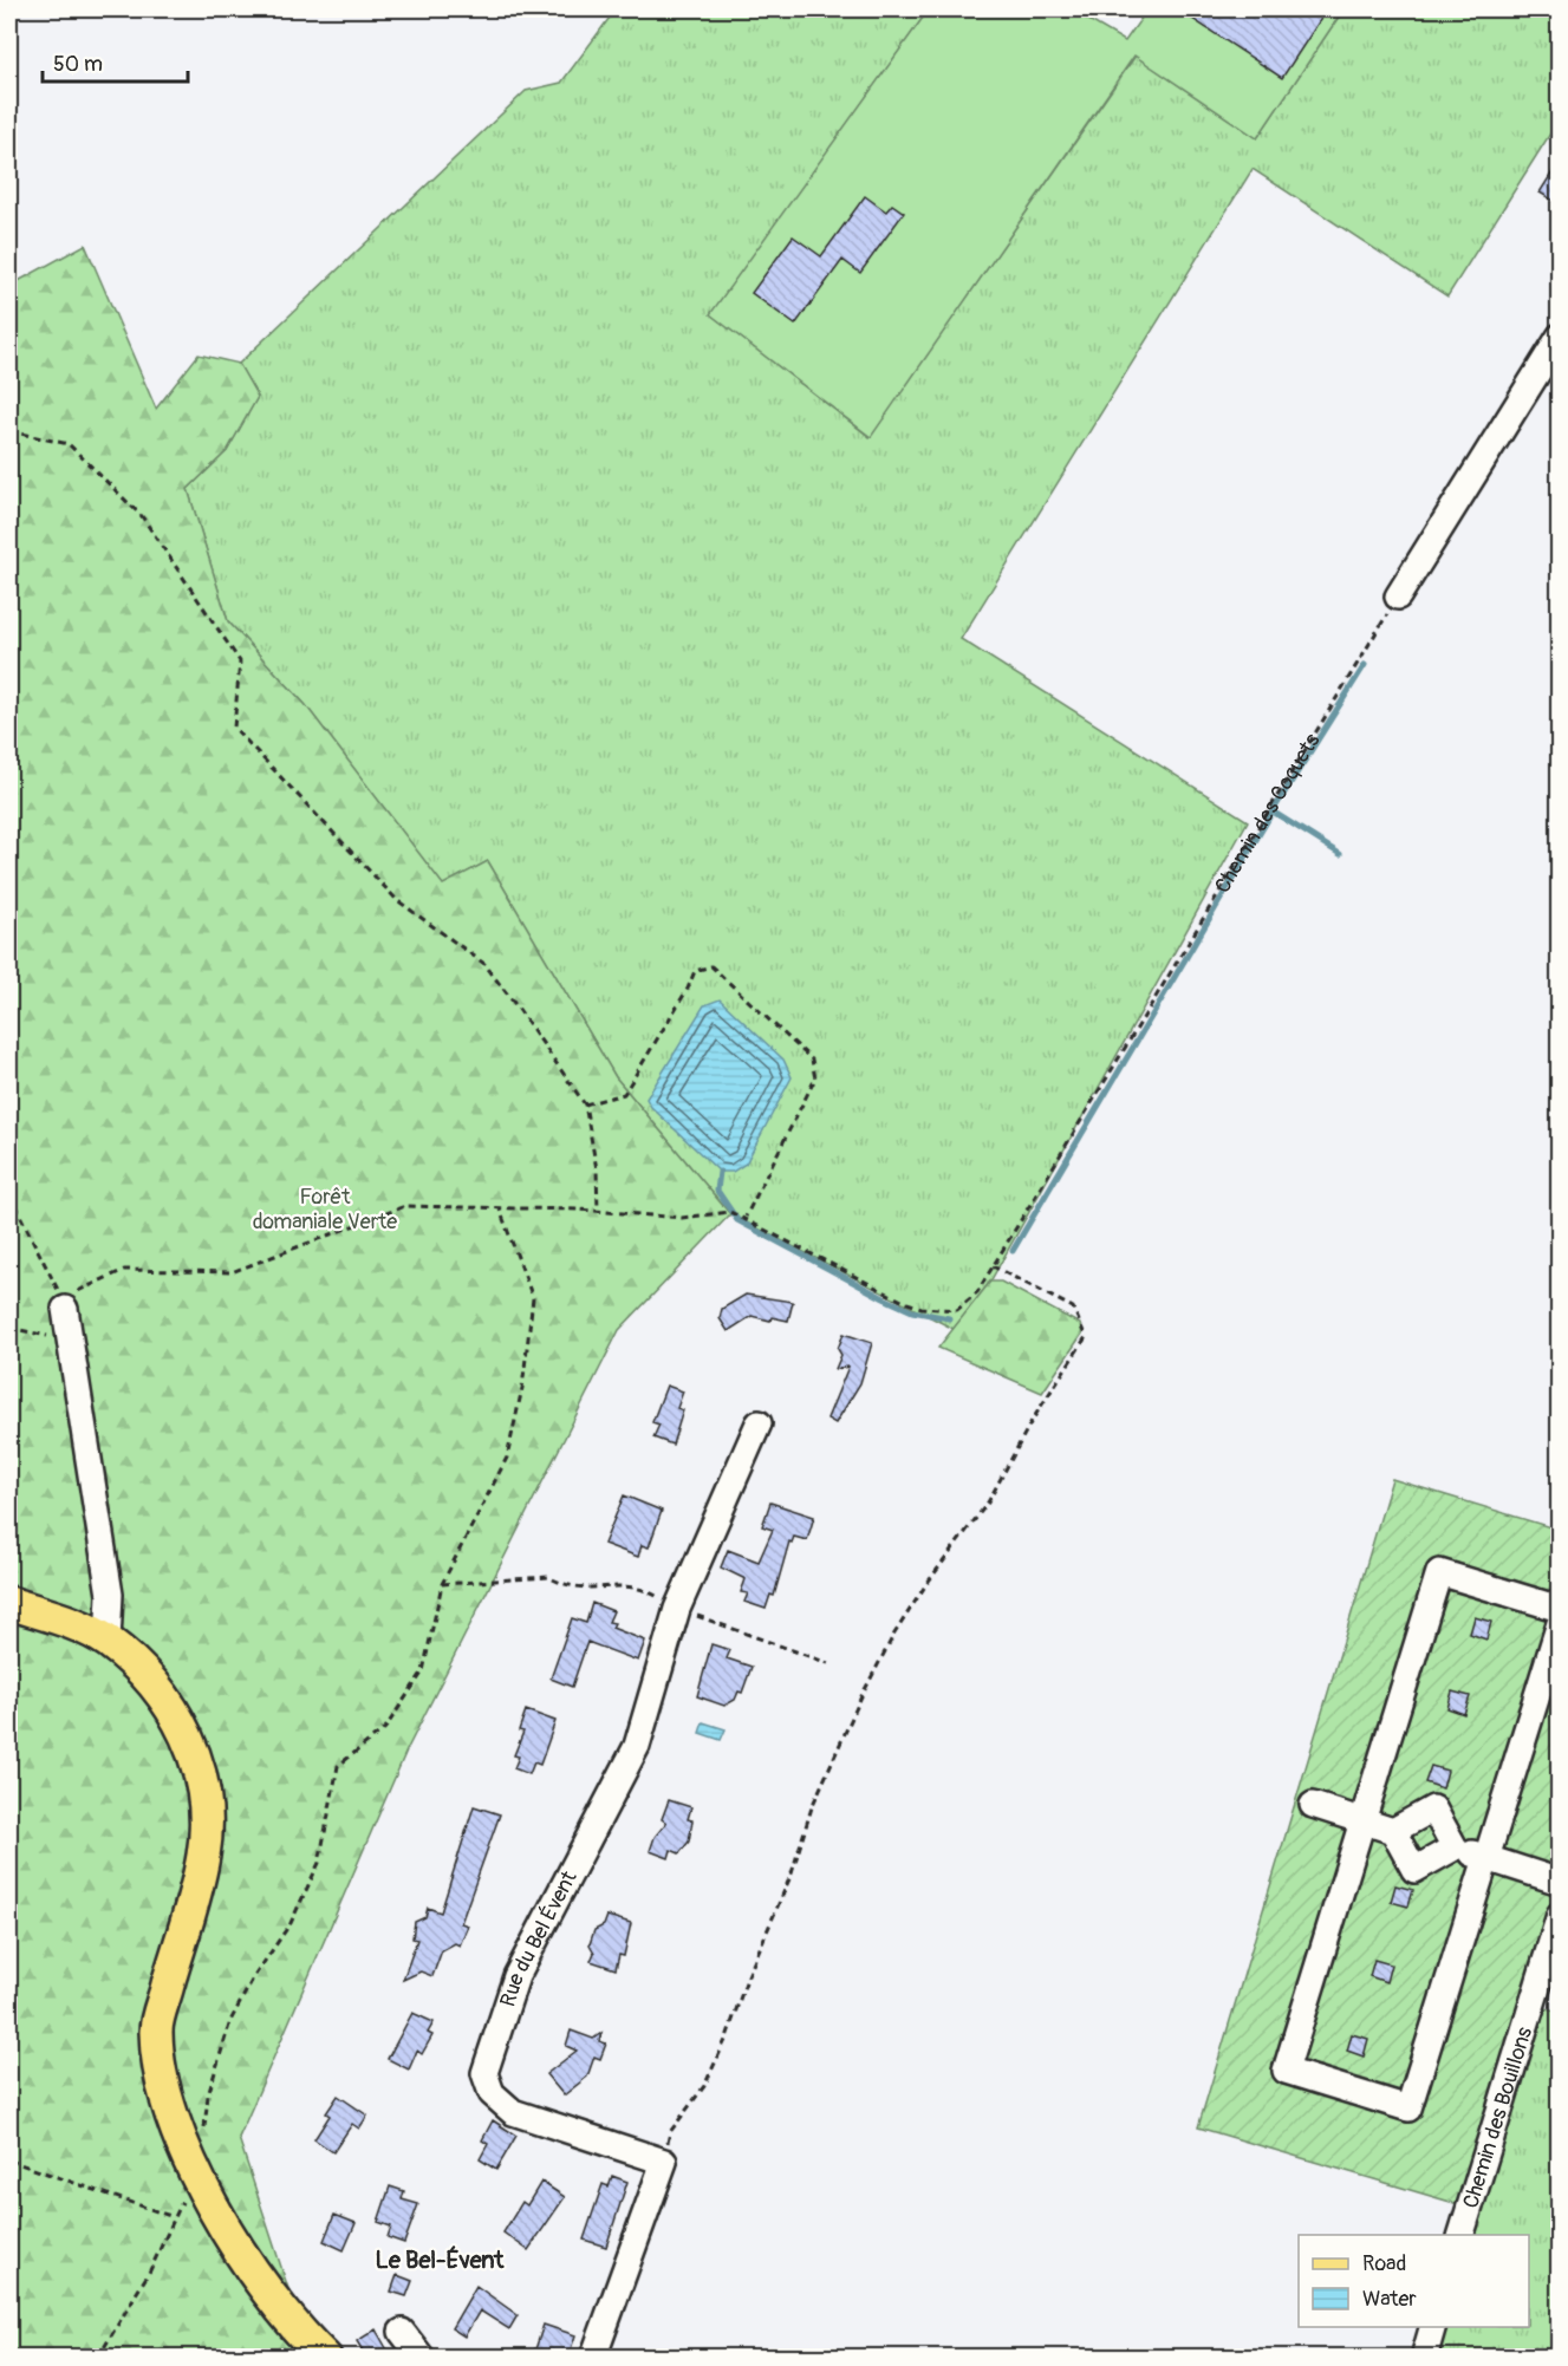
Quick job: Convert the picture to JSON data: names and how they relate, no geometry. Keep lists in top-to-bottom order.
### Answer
{
  "streets": {
    "street": ["Rue du Bel Évent", "Chemin des Bouillons"],
    "path": ["Chemin des Coquets"]
  },
  "districts": ["Le Bel-Évent"],
  "parks": ["Forêt domaniale Verte"],
  "legend": ["Road", "Water"],
  "scale_bar": "50 m"
}
